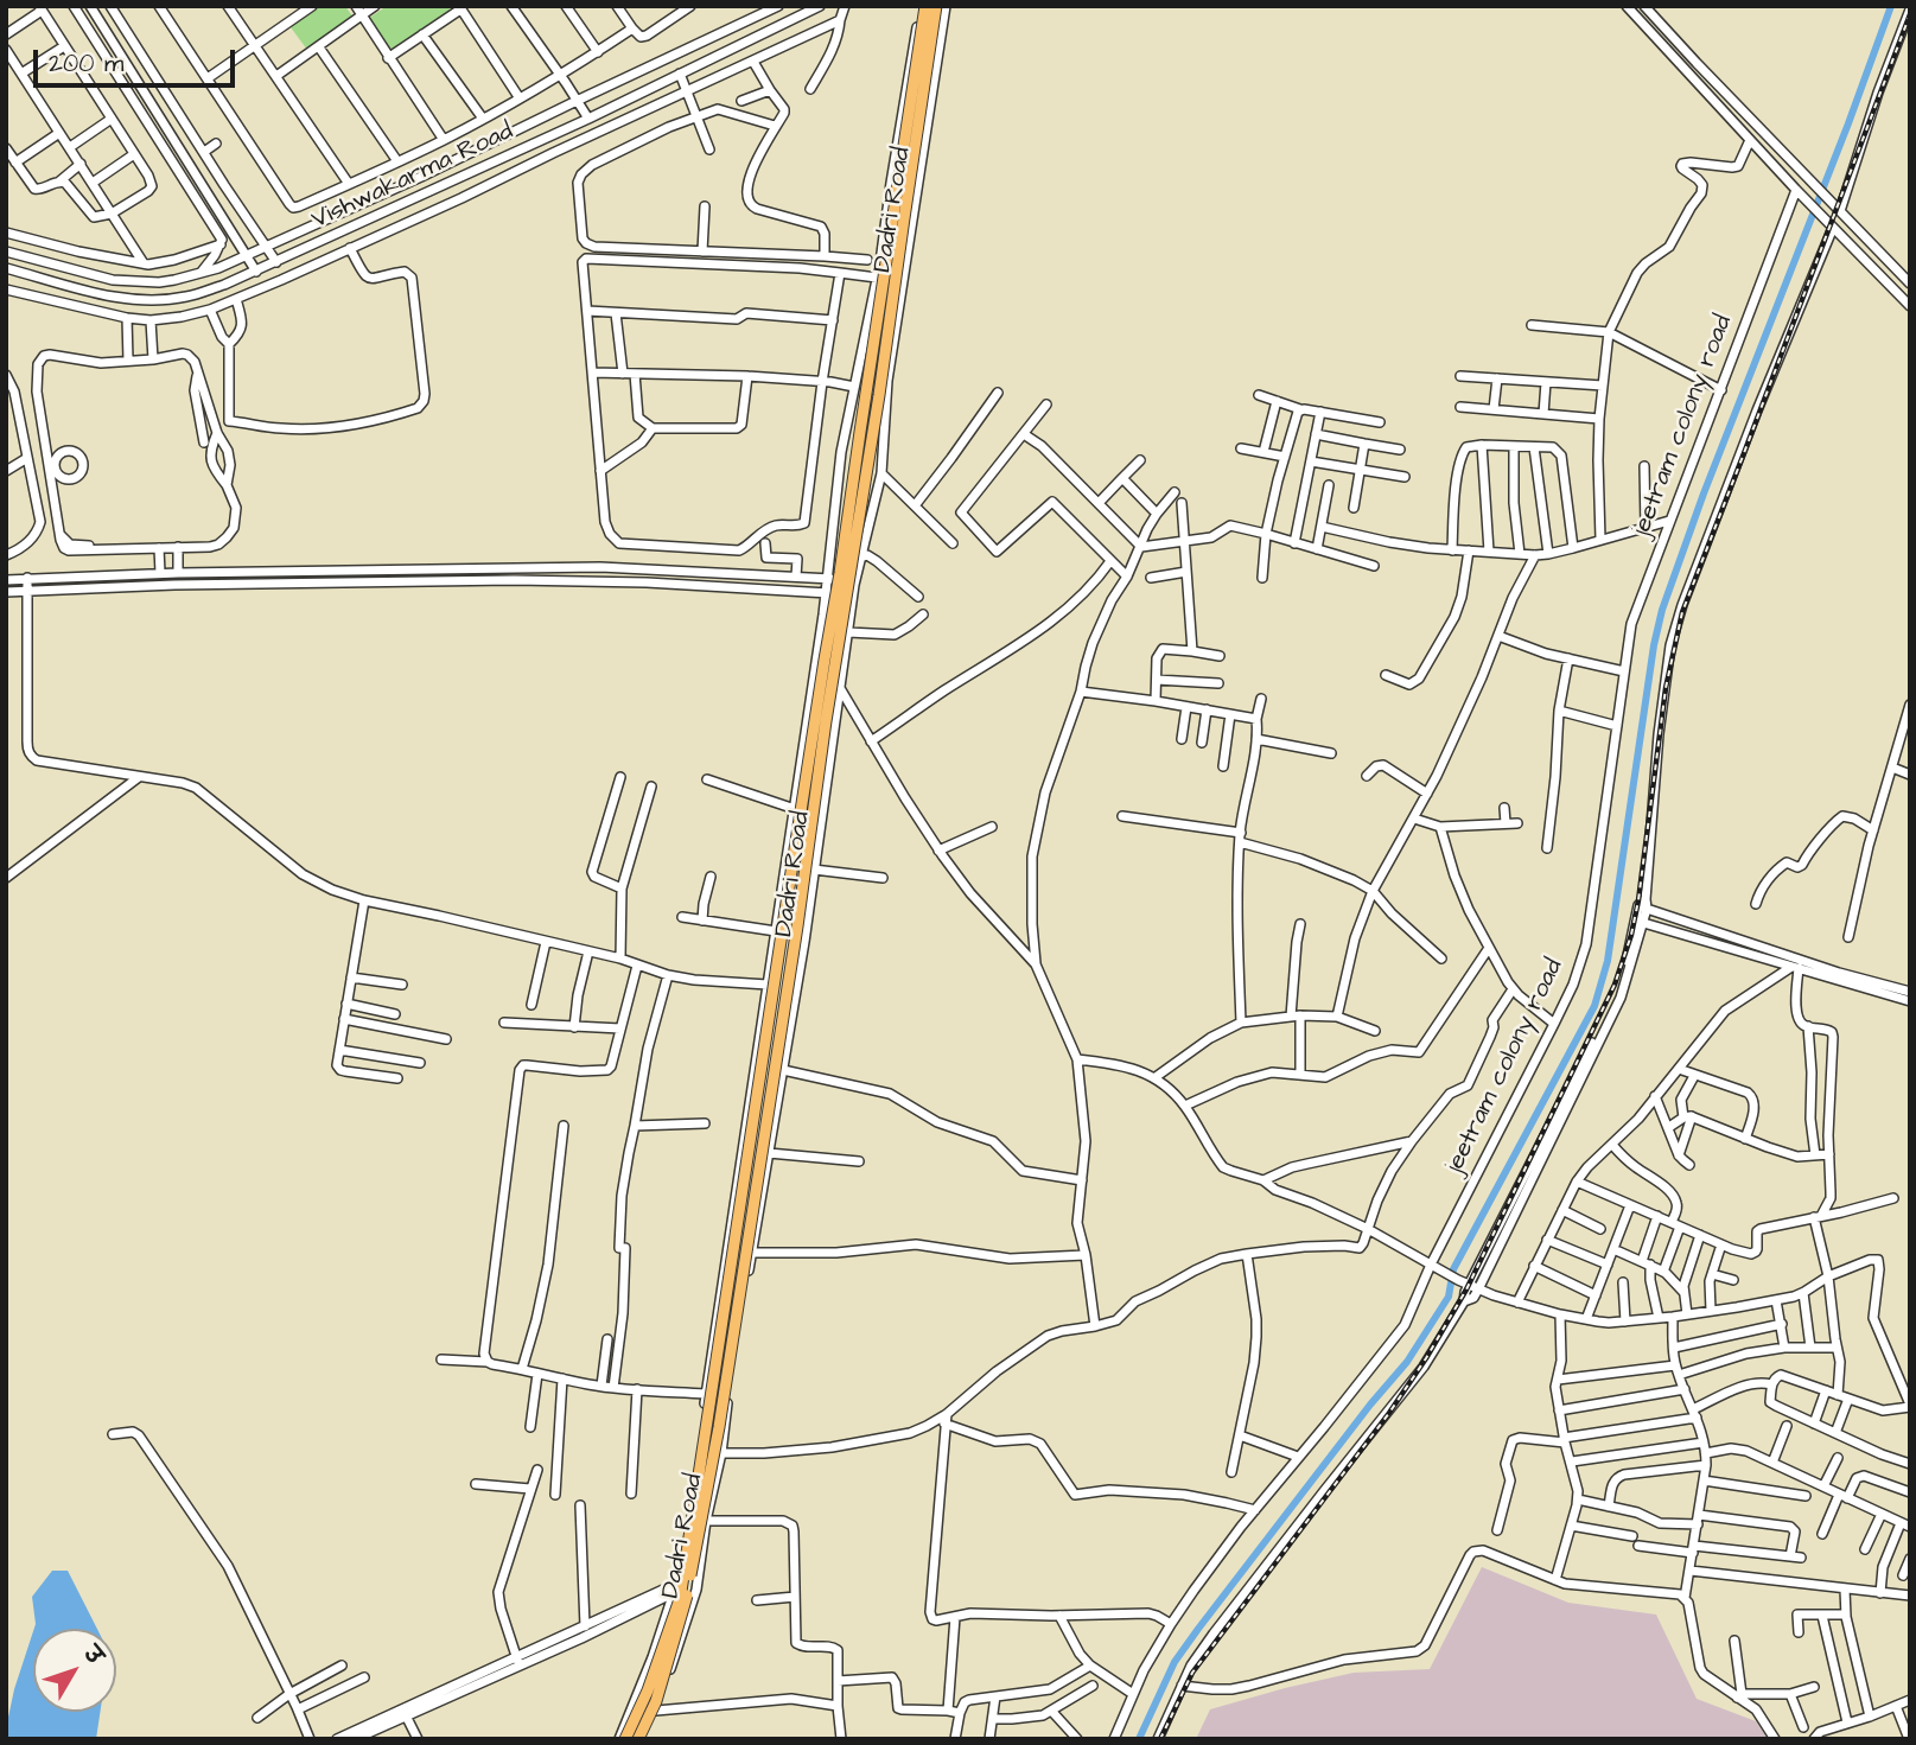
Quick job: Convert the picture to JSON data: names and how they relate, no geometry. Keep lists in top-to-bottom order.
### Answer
{
  "streets": {
    "street": ["Vishwakarma Road", "Dadri Road", "jeetram colony road"]
  },
  "scale_bar": "200 m",
  "north": "top right"
}
